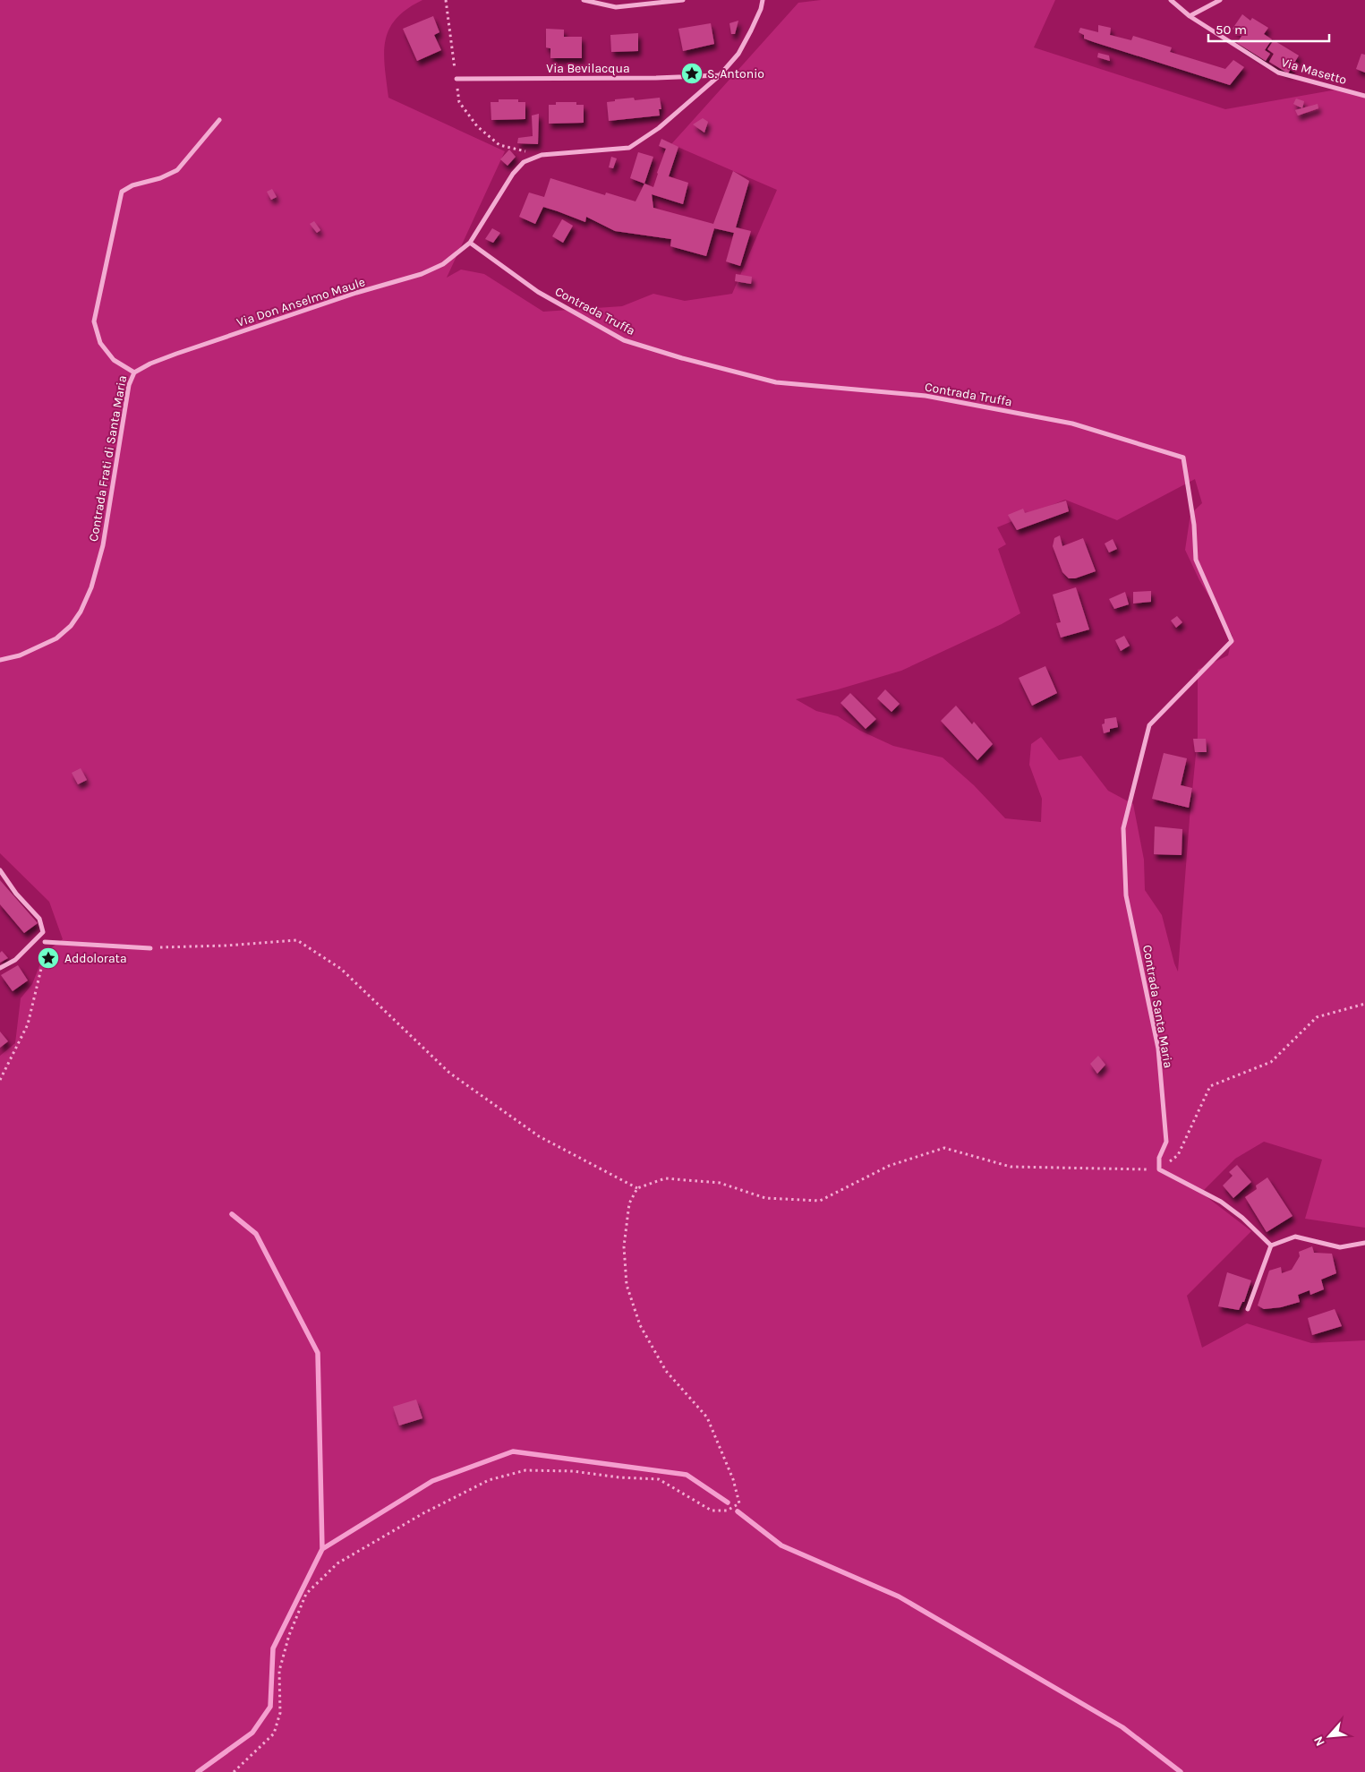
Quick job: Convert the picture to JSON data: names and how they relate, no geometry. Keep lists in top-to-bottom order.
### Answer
{
  "streets": {
    "street": [
      "Via Bevilacqua",
      "Via Masetto",
      "Via Don Anselmo Maule",
      "Contrada Truffa",
      "Contrada Frati di Santa Maria",
      "Contrada Santa Maria"
    ]
  },
  "crossings": [
    ["Via Don Anselmo Maule", "Contrada Truffa"],
    ["Via Don Anselmo Maule", "Contrada Frati di Santa Maria"],
    ["Contrada Truffa", "Contrada Santa Maria"]
  ],
  "places": {
    "place": ["S. Antonio", "Addolorata"]
  },
  "scale_bar": "50 m",
  "north": "bottom left"
}
